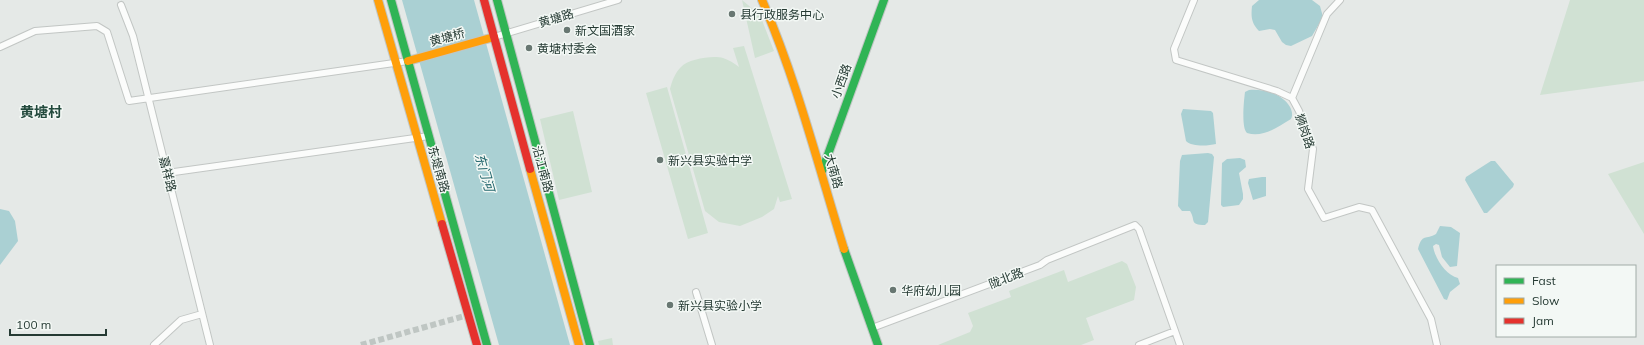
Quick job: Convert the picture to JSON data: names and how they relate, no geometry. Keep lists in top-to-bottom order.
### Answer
{
  "streets": {
    "main road": [
      "黄塘桥",
      "小西路",
      "东堤南路",
      "沿江南路",
      "大南路"
    ],
    "street": [
      "黄塘路",
      "狮岗路",
      "嘉祥路",
      "陇北路"
    ]
  },
  "crossings": [
    ["黄塘路", "黄塘桥"],
    ["黄塘路", "沿江南路"],
    ["黄塘桥", "东堤南路"],
    ["黄塘桥", "沿江南路"],
    ["小西路", "大南路"],
    ["大南路", "陇北路"]
  ],
  "districts": ["黄塘村"],
  "water": ["东门河"],
  "places": [
    "县行政服务中心",
    "新文国酒家",
    "黄塘村委会",
    "新兴县实验中学",
    "华府幼儿园",
    "新兴县实验小学"
  ],
  "legend": ["Fast", "Slow", "Jam"],
  "scale_bar": "100 m"
}
